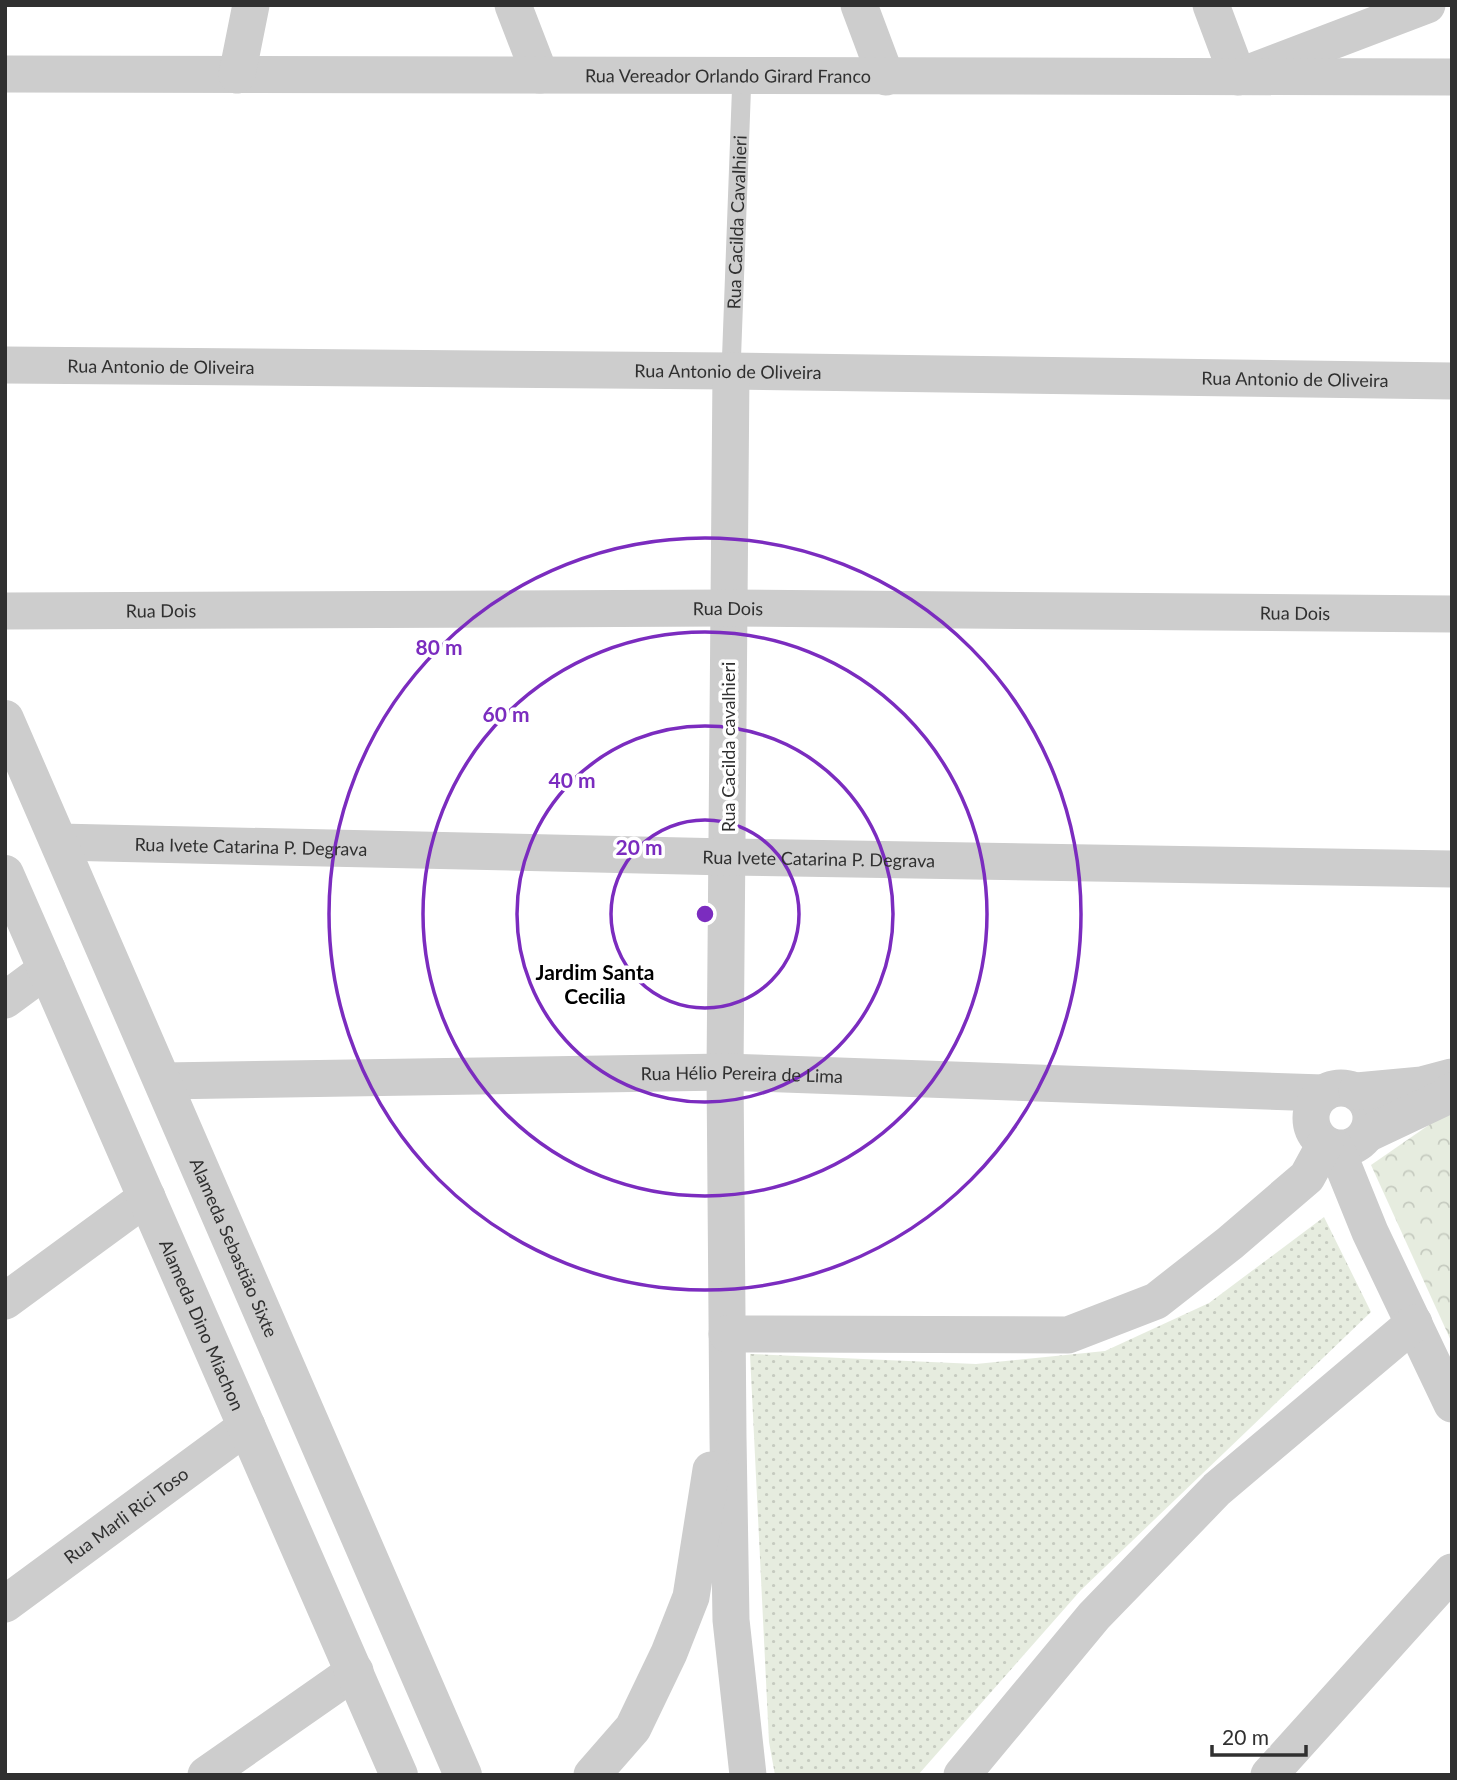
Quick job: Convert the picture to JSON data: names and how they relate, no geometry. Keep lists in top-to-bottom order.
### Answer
{
  "streets": {
    "street": [
      "Rua Vereador Orlando Girard Franco",
      "Rua Antonio de Oliveira",
      "Rua Dois",
      "Rua Cacilda cavalhieri",
      "Rua Ivete Catarina P. Degrava",
      "Rua Hélio Pereira de Lima",
      "Alameda Sebastião Sixte",
      "Alameda Dino Miachon",
      "Rua Marli Rici Toso"
    ],
    "lane": ["Rua Cacilda Cavalhieri"]
  },
  "crossings": [
    ["Rua Vereador Orlando Girard Franco", "Rua Cacilda Cavalhieri"],
    ["Rua Cacilda Cavalhieri", "Rua Antonio de Oliveira"],
    ["Rua Cacilda Cavalhieri", "Rua Cacilda cavalhieri"],
    ["Rua Antonio de Oliveira", "Rua Cacilda cavalhieri"],
    ["Rua Dois", "Rua Cacilda cavalhieri"],
    ["Rua Cacilda cavalhieri", "Rua Ivete Catarina P. Degrava"],
    ["Rua Cacilda cavalhieri", "Rua Hélio Pereira de Lima"],
    ["Rua Ivete Catarina P. Degrava", "Alameda Sebastião Sixte"],
    ["Rua Hélio Pereira de Lima", "Alameda Sebastião Sixte"],
    ["Alameda Dino Miachon", "Rua Marli Rici Toso"]
  ],
  "districts": ["Jardim Santa Cecilia"],
  "scale_bar": "20 m",
  "rings": [
    "80 m",
    "60 m",
    "40 m",
    "20 m"
  ]
}
